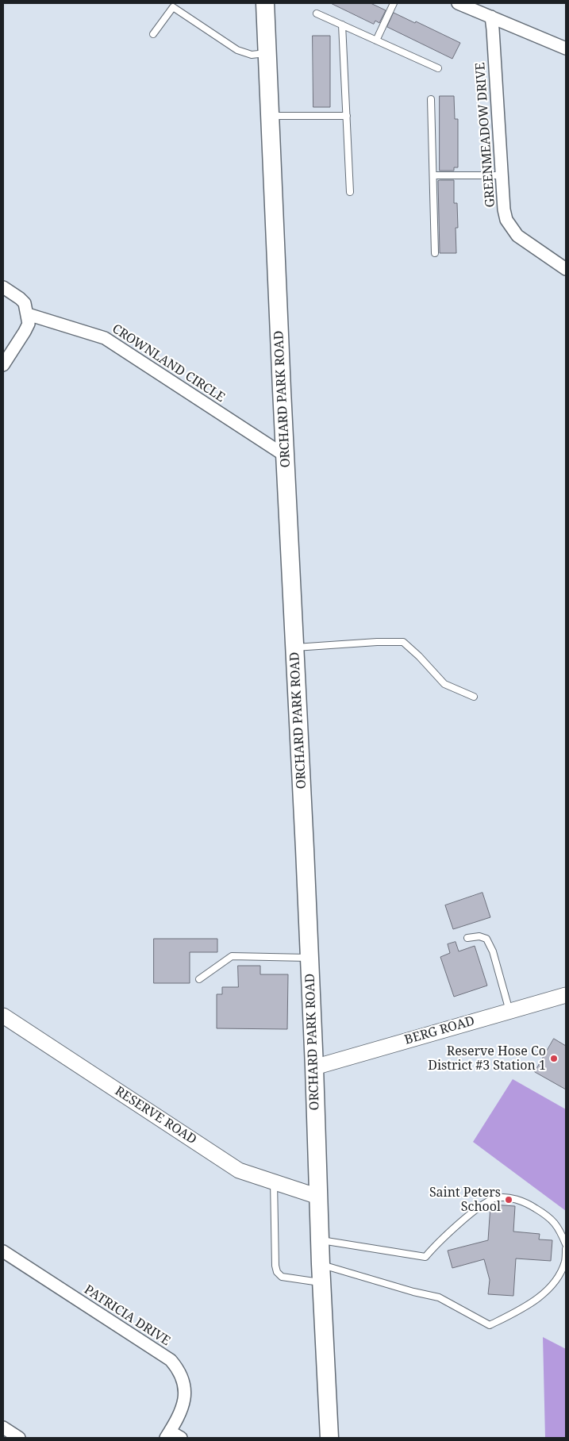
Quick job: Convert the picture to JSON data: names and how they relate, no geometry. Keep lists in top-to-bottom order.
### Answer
{
  "streets": {
    "main road": ["ORCHARD PARK ROAD"],
    "street": [
      "GREENMEADOW DRIVE",
      "CROWNLAND CIRCLE",
      "BERG ROAD",
      "RESERVE ROAD",
      "PATRICIA DRIVE"
    ]
  },
  "crossings": [
    ["CROWNLAND CIRCLE", "ORCHARD PARK ROAD"],
    ["ORCHARD PARK ROAD", "BERG ROAD"],
    ["ORCHARD PARK ROAD", "RESERVE ROAD"]
  ],
  "places": ["Reserve Hose Co District #3 Station 1", "Saint Peters School"]
}
